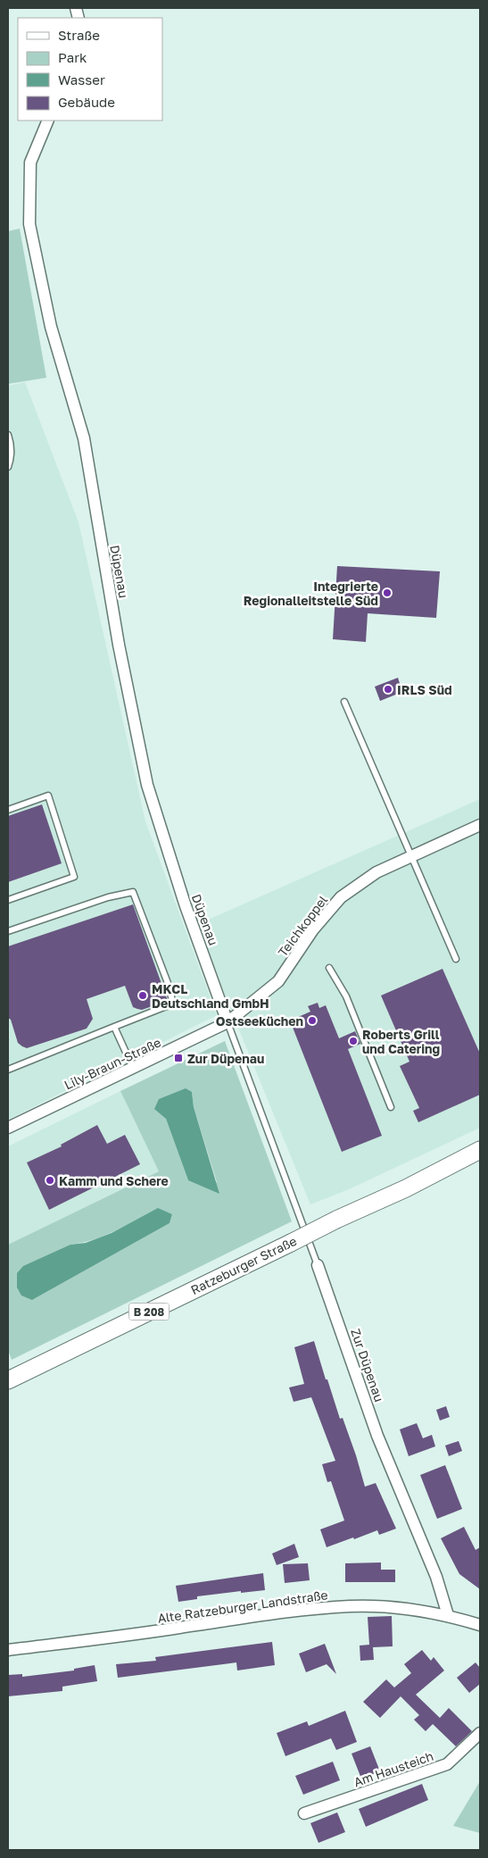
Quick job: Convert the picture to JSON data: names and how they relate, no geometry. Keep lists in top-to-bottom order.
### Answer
{
  "streets": {
    "main road": ["Ratzeburger Straße", "B 208"],
    "street": [
      "Düpenau",
      "Teichkoppel",
      "Lily-Braun-Straße",
      "Zur Düpenau",
      "Alte Ratzeburger Landstraße",
      "Am Hausteich"
    ]
  },
  "crossings": [
    ["Düpenau", "Teichkoppel"],
    ["Düpenau", "Lily-Braun-Straße"],
    ["Düpenau", "Zur Düpenau"],
    ["Teichkoppel", "Lily-Braun-Straße"],
    ["Teichkoppel", "Zur Düpenau"],
    ["Lily-Braun-Straße", "Zur Düpenau"],
    ["Zur Düpenau", "Alte Ratzeburger Landstraße"]
  ],
  "places": {
    "other": [
      "Integrierte Regionalleitstelle Süd",
      "IRLS Süd",
      "MKCL Deutschland GmbH",
      "Ostseeküchen",
      "Roberts Grill und Catering",
      "Kamm und Schere"
    ],
    "transit": ["Zur Düpenau"]
  },
  "legend": [
    "Straße",
    "Park",
    "Wasser",
    "Gebäude"
  ]
}
